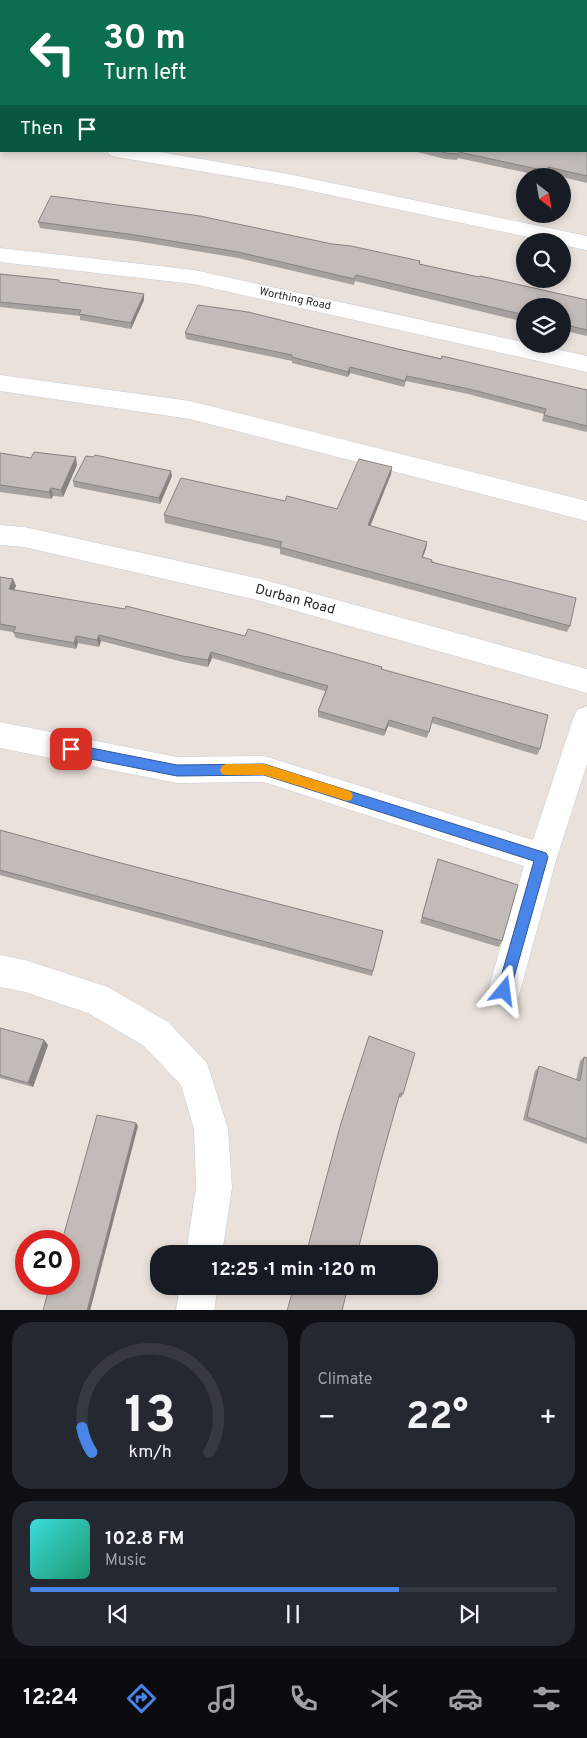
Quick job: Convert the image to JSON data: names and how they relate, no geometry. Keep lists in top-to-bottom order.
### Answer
{
  "streets": {
    "street": ["Worthing Road", "Durban Road"]
  },
  "north": "bottom right",
  "page": {
    "turn": ["30 m", "Turn left"],
    "then": "Then",
    "limit": "20",
    "trip": "12:25 · 1 min · 120 m",
    "tile": "Climate",
    "heat": ["−", "22°", "+"],
    "song": ["102.8 FM", "Music"],
    "tabs": "12:24",
    "gauge": ["13", "km/h"]
  }
}
